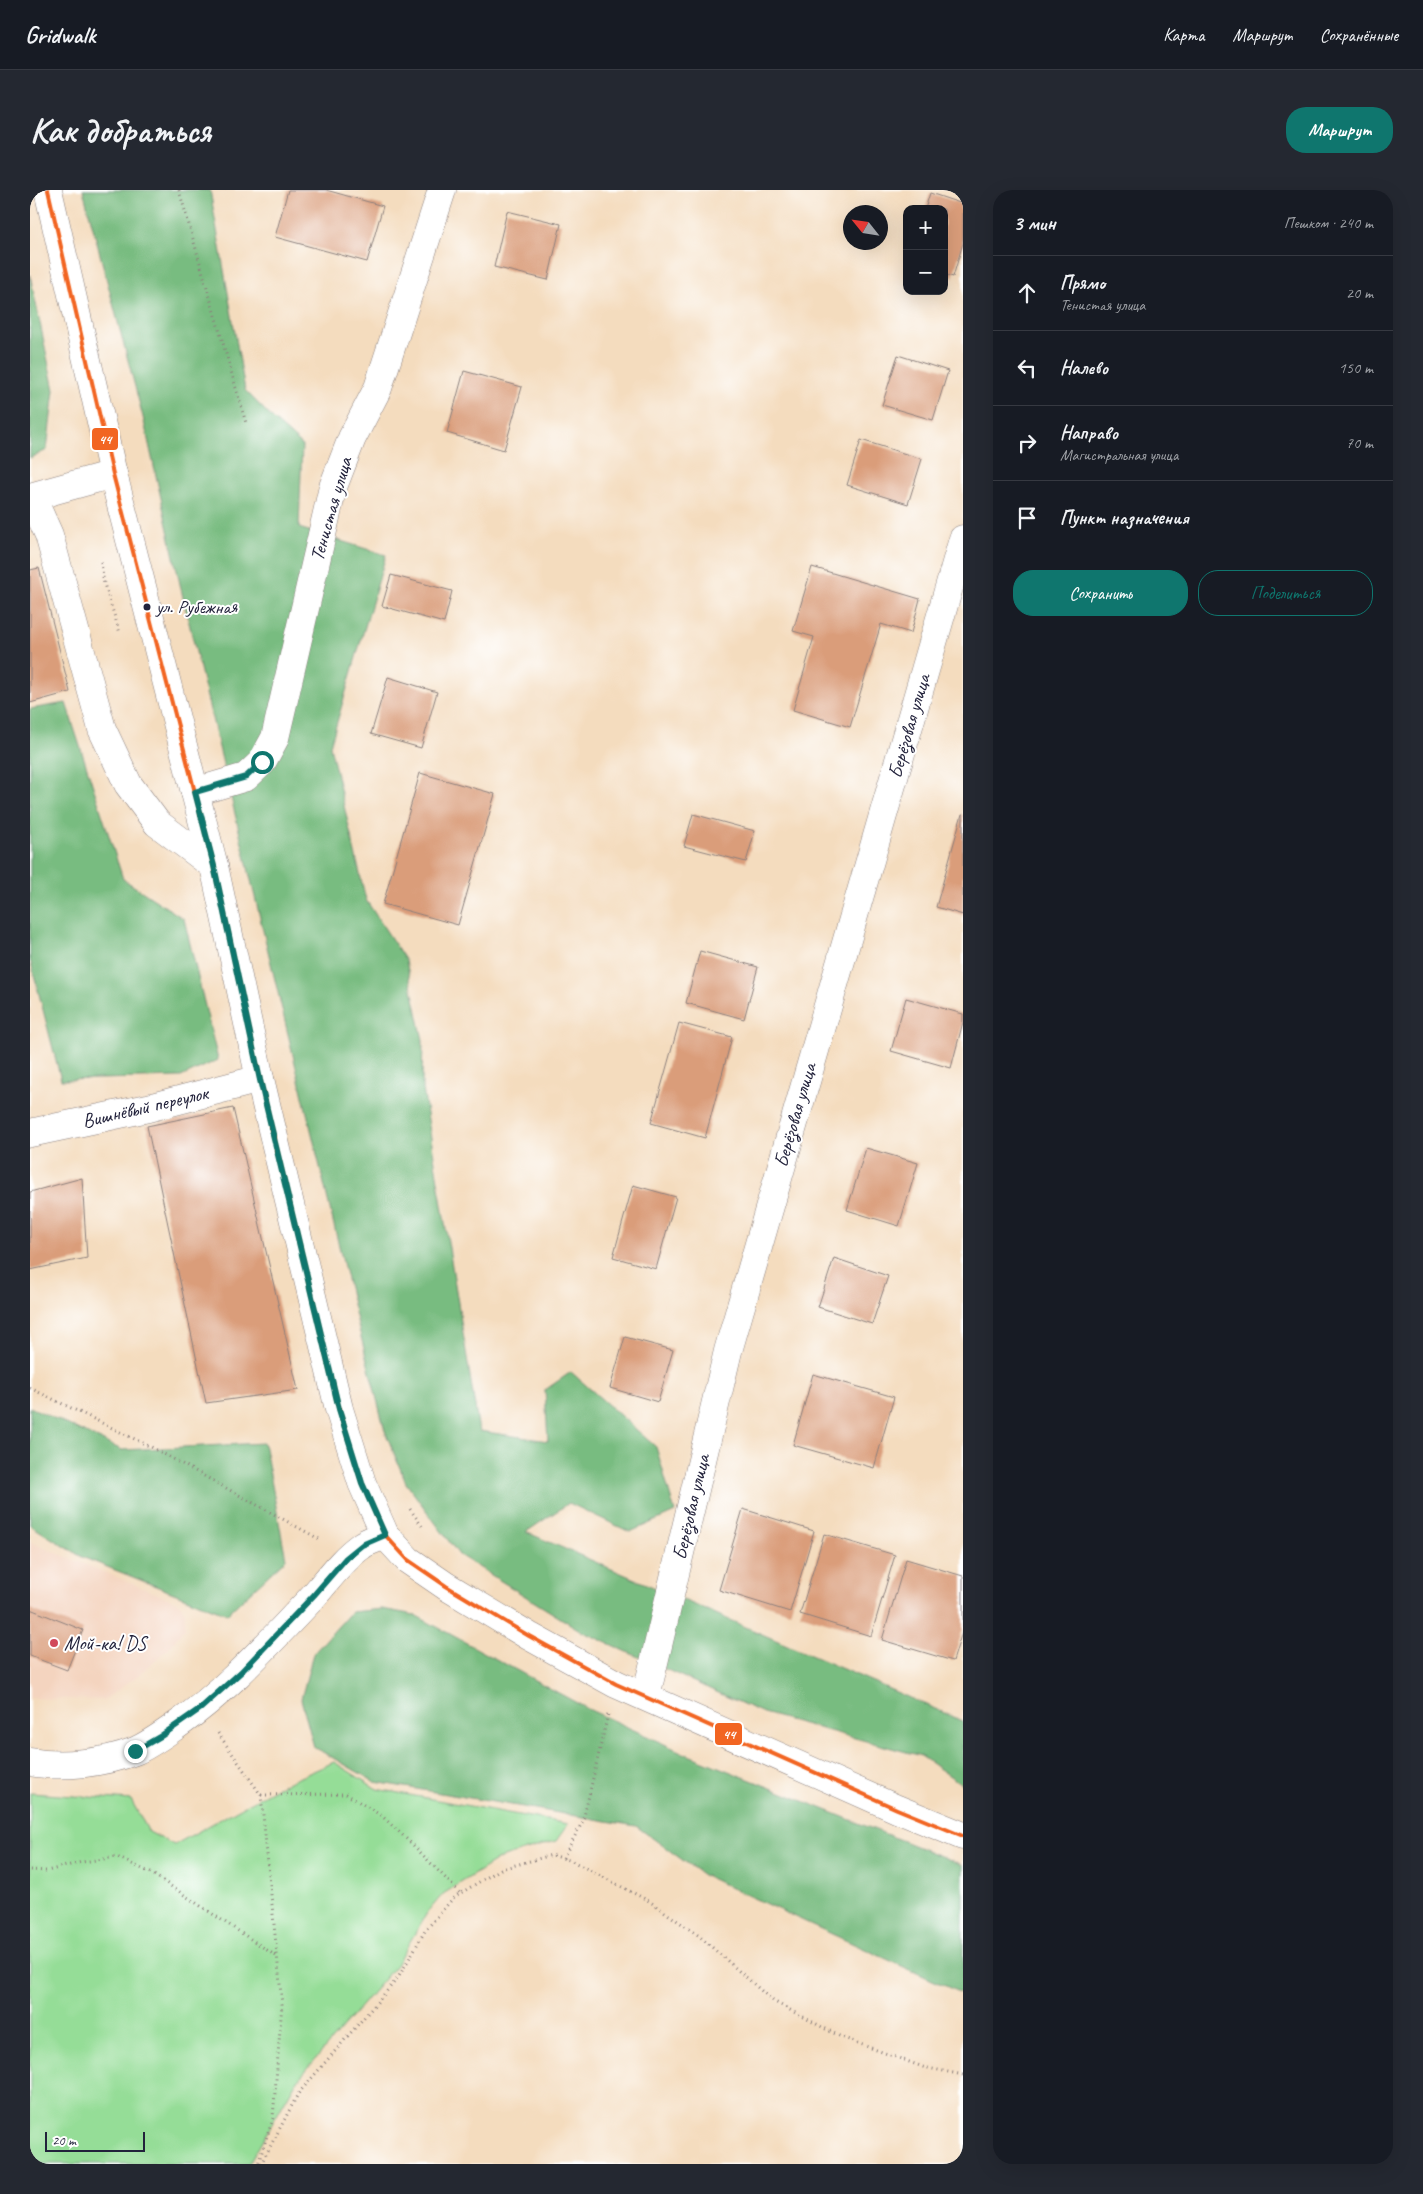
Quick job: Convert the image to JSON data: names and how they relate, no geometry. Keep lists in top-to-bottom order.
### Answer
{
  "streets": {
    "street": ["Тенистая улица", "Берёзовая улица", "Вишнёвый переулок"]
  },
  "places": ["ул. Рубежная", "Мой-ка! DS"],
  "lines": ["transit line 44"],
  "scale_bar": "20 m",
  "north": "top left",
  "page": {
    "header": "Gridwalk",
    "nav": ["Карта", "Маршрут", "Сохранённые"],
    "buttons": [
      "Маршрут",
      ["Сохранить", "Поделиться"]
    ],
    "title": "Как добраться",
    "heading": ["3 мин", "Пешком · 240 m"],
    "map_buttons": ["+", "−"],
    "list": [
      ["Прямо", "Тенистая улица", "20 m"],
      ["Налево", "150 m"],
      ["Направо", "Магистральная улица", "70 m"],
      "Пункт назначения"
    ],
    "scale": "20 m"
  }
}
